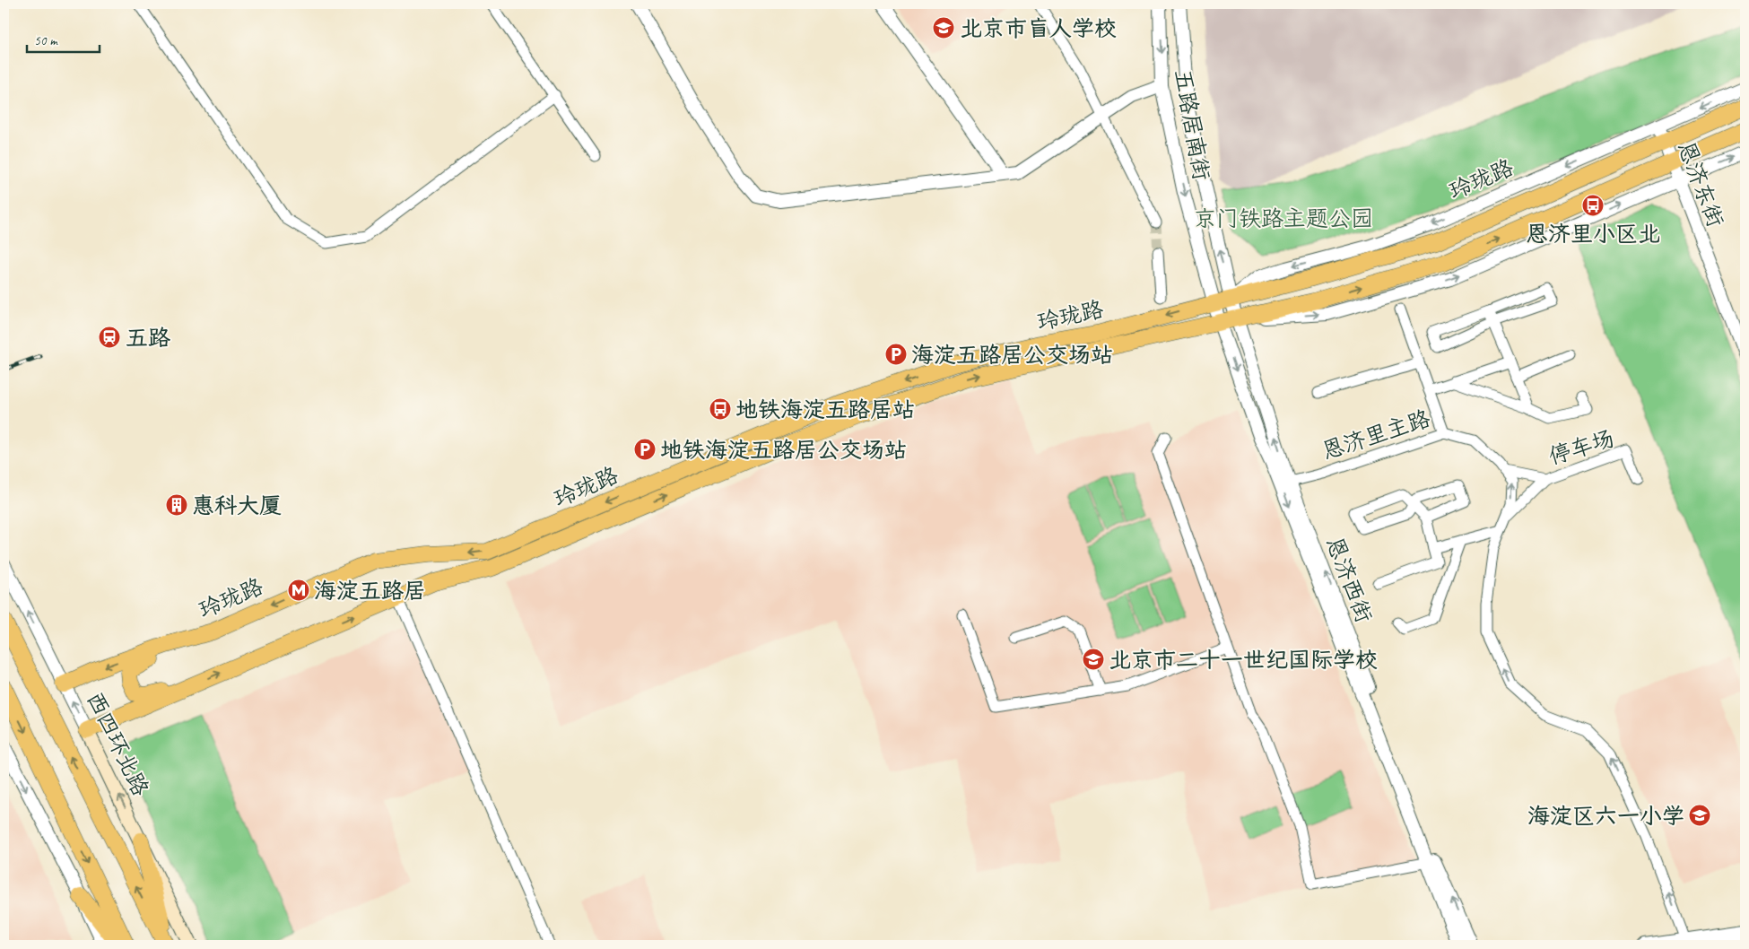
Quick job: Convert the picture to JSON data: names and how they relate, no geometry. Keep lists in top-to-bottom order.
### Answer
{
  "streets": {
    "main road": ["玲珑路", "西四环北路"],
    "street": [
      "五路居南街",
      "恩济东街",
      "恩济里主路",
      "停车场",
      "恩济西街"
    ]
  },
  "crossings": [
    ["五路居南街", "玲珑路"],
    ["五路居南街", "恩济西街"],
    ["玲珑路", "恩济东街"],
    ["玲珑路", "恩济西街"],
    ["玲珑路", "西四环北路"],
    ["恩济里主路", "恩济西街"]
  ],
  "one_way": ["恩济里主路"],
  "parks": ["京门铁路主题公园"],
  "places": {
    "school or university": ["北京市盲人学校", "北京市二十一世纪国际学校", "海淀区六一小学"],
    "bus stop": ["恩济里小区北", "地铁海淀五路居站"],
    "station": ["五路"],
    "parking": ["海淀五路居公交场站", "地铁海淀五路居公交场站"],
    "building": ["惠科大厦"],
    "metro station": ["海淀五路居"]
  },
  "scale_bar": "50 m"
}
